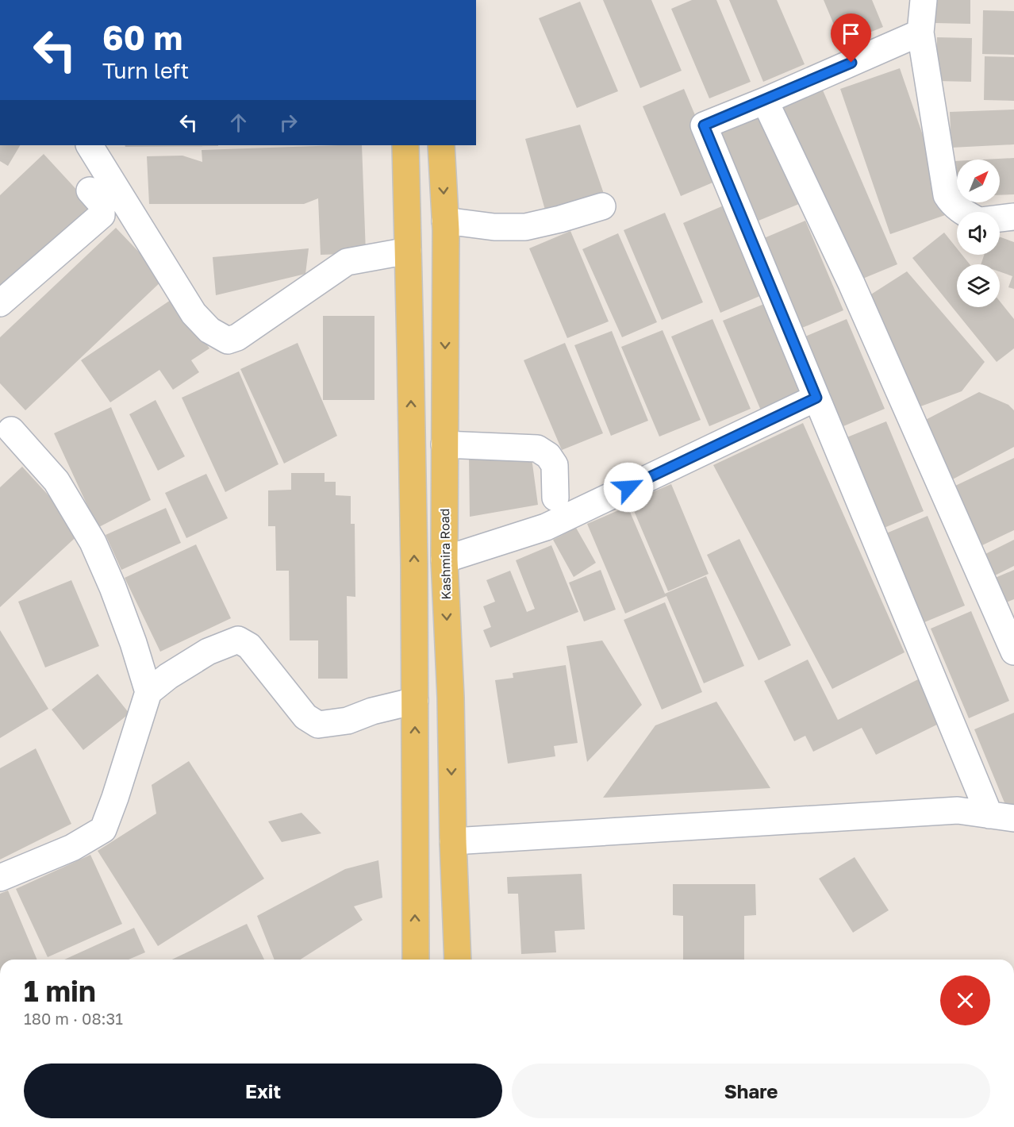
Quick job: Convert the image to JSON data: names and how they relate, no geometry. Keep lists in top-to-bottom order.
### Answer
{
  "streets": {
    "main road": ["Kashmira Road"]
  },
  "north": "top right",
  "page": {
    "turn": ["60 m", "Turn left"],
    "heading": ["1 min", "180 m · 08:31"],
    "buttons": ["Exit", "Share"]
  }
}
